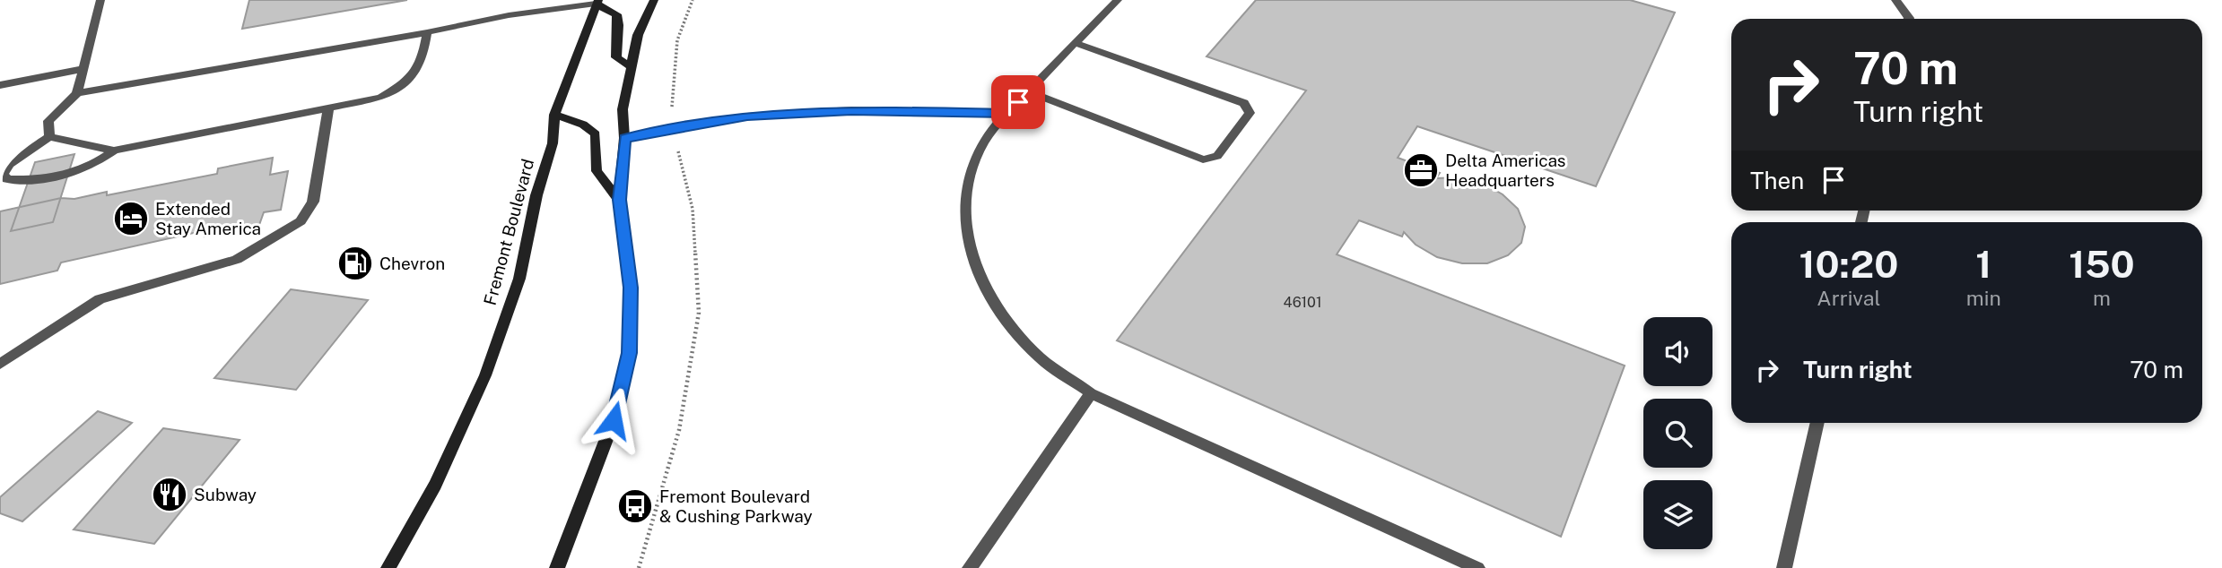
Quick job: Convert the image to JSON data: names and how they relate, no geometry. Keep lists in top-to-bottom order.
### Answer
{
  "streets": {
    "main road": ["Fremont Boulevard"]
  },
  "places": {
    "office": ["Delta Americas Headquarters"],
    "hotel": ["Extended Stay America"],
    "fuel station": ["Chevron"],
    "restaurant": ["Subway"],
    "bus stop": ["Fremont Boulevard & Cushing Parkway"]
  },
  "house_numbers": ["46101"],
  "page": {
    "turn": ["70 m", "Turn right"],
    "then": "Then",
    "eta": [
      "10:20",
      "Arrival",
      "1",
      "min",
      "150",
      "m"
    ],
    "list": [
      {
        "name": "Turn right",
        "value": "70 m"
      }
    ]
  }
}
